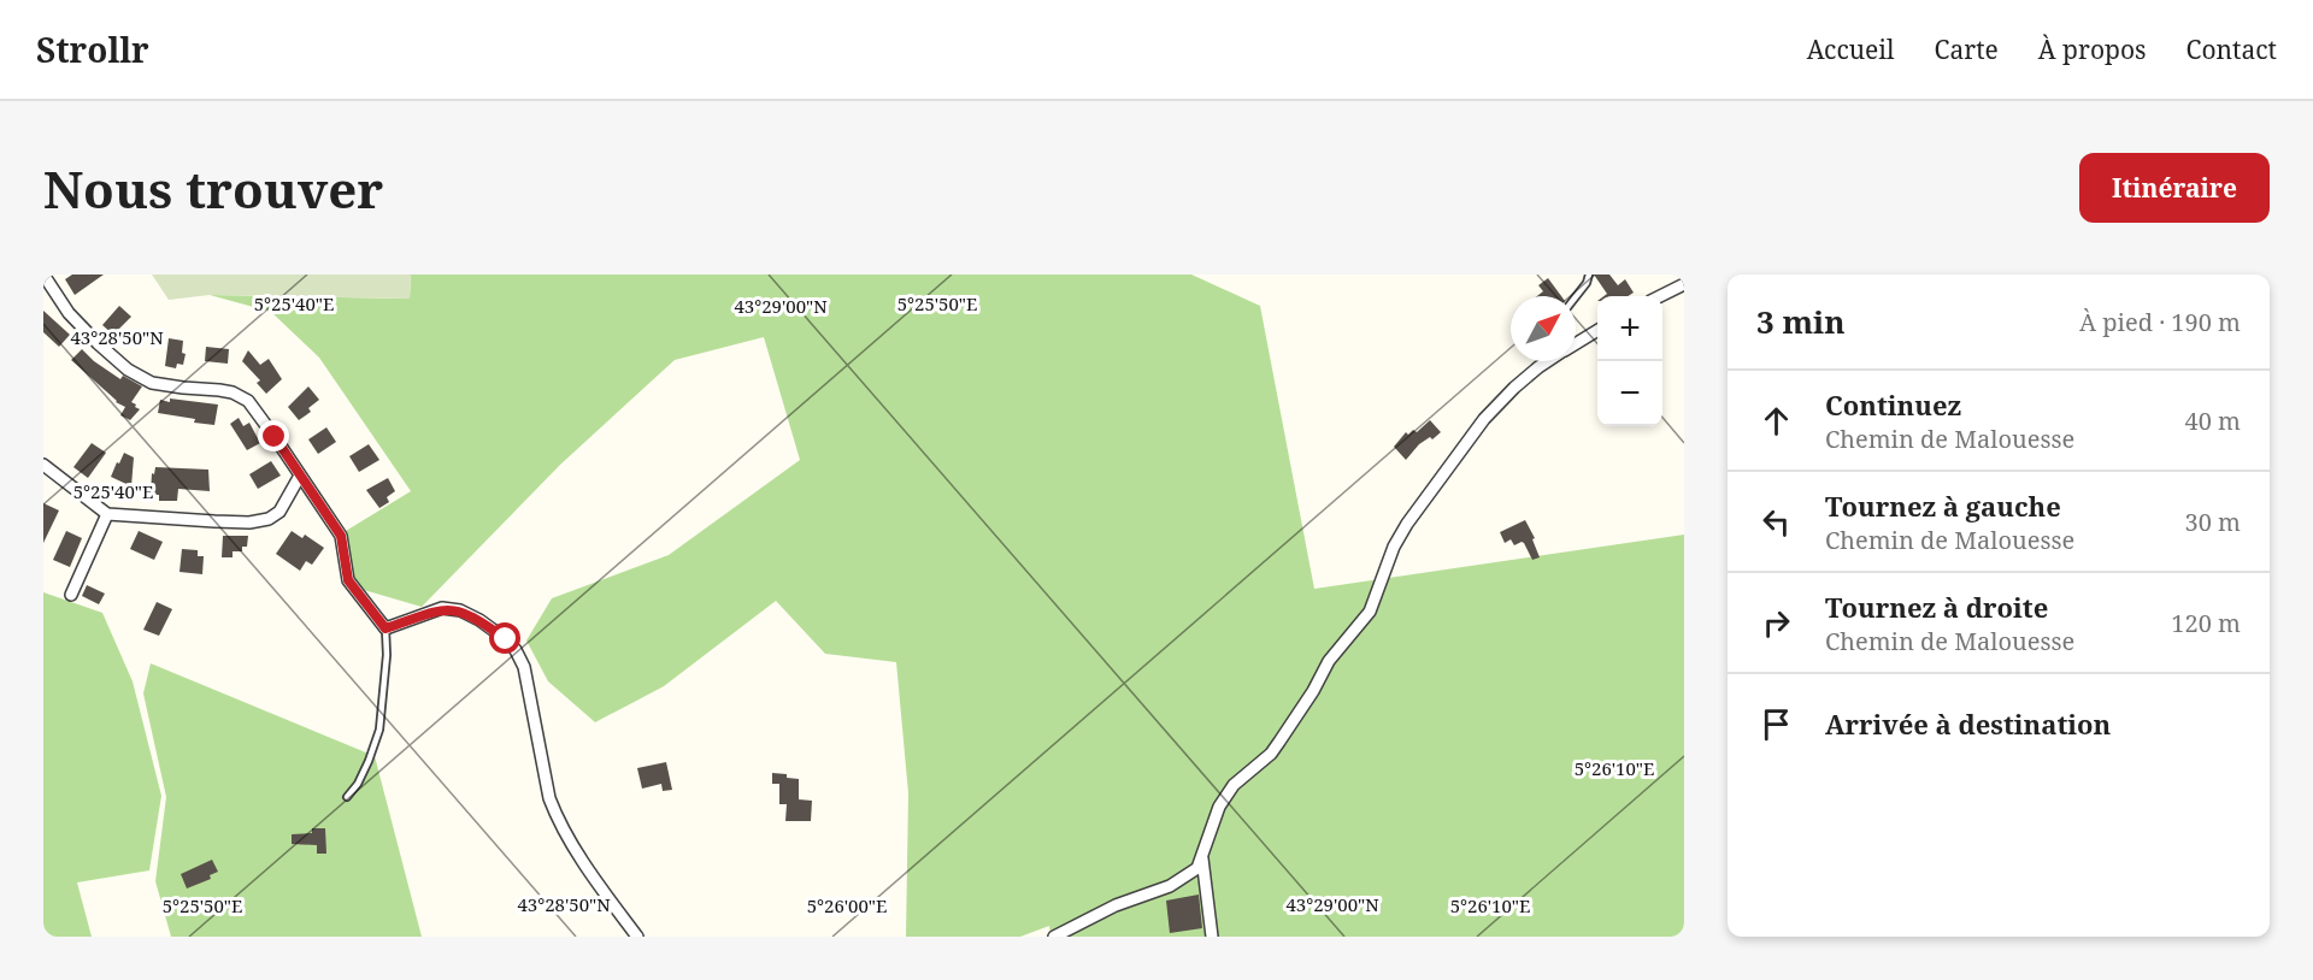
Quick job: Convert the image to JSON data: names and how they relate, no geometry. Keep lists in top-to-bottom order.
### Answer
{
  "north": "top right",
  "page": {
    "header": "Strollr",
    "nav": [
      "Accueil",
      "Carte",
      "À propos",
      "Contact"
    ],
    "buttons": "Itinéraire",
    "title": "Nous trouver",
    "heading": ["3 min", "À pied · 190 m"],
    "map_buttons": ["+", "−"],
    "list": [
      ["Continuez", "Chemin de Malouesse", "40 m"],
      ["Tournez à gauche", "Chemin de Malouesse", "30 m"],
      ["Tournez à droite", "Chemin de Malouesse", "120 m"],
      "Arrivée à destination"
    ]
  },
  "coordinates": [
    "5°25'40\"E",
    "5°25'50\"E",
    "43°29'00\"N",
    "43°28'50\"N",
    "5°26'10\"E",
    "5°26'00\"E"
  ]
}
